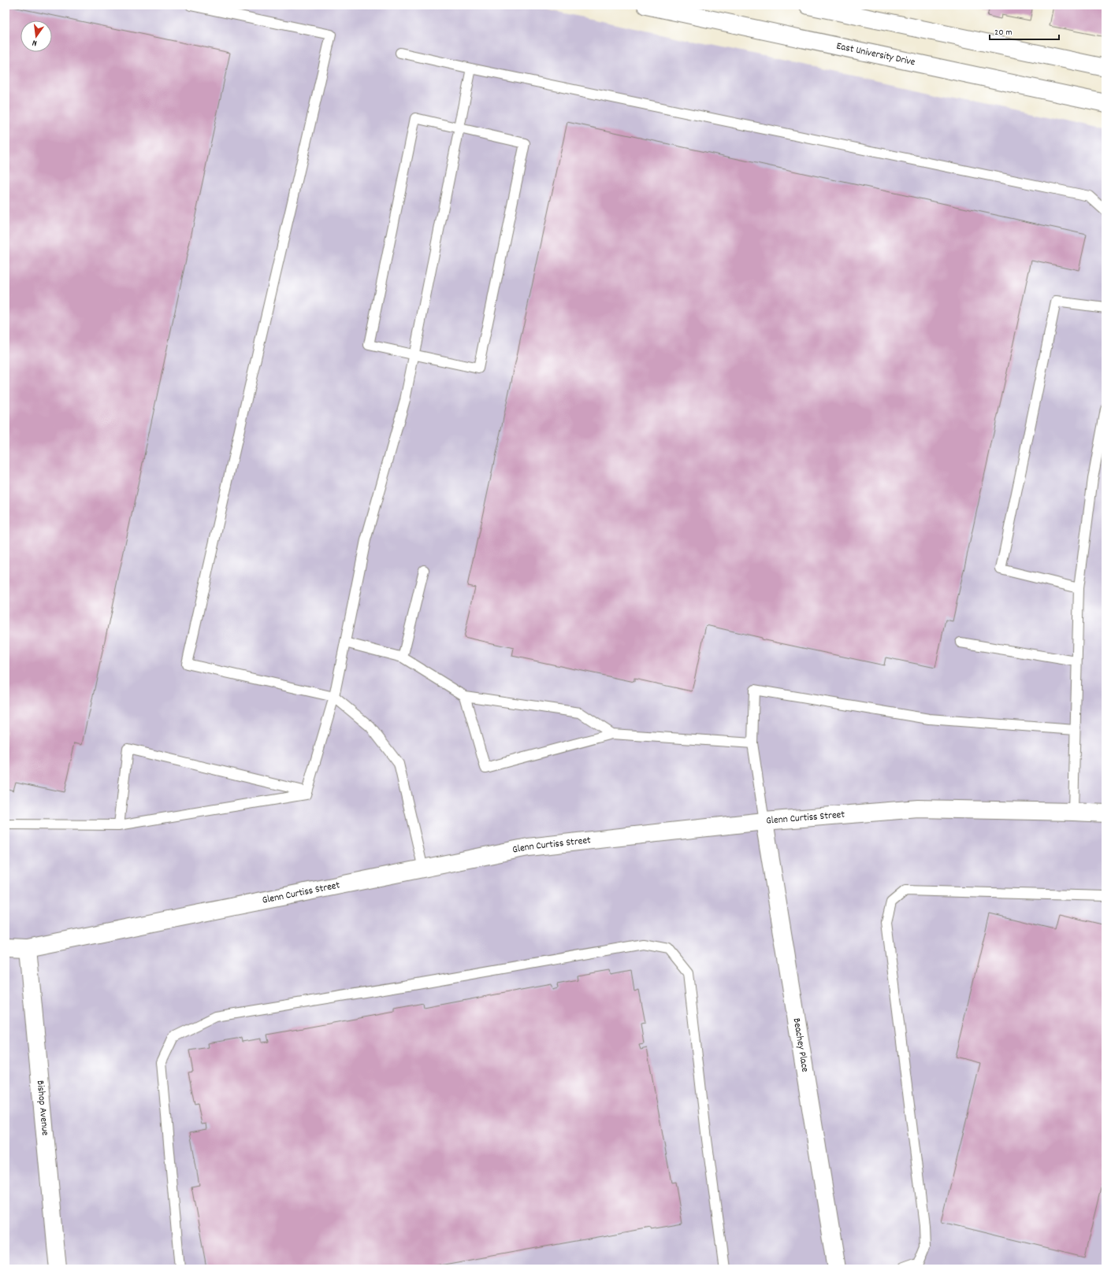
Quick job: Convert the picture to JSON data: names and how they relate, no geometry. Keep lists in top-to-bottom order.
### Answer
{
  "streets": {
    "street": [
      "East University Drive",
      "Glenn Curtiss Street",
      "Beachey Place",
      "Bishop Avenue"
    ]
  },
  "crossings": [
    ["Glenn Curtiss Street", "Beachey Place"],
    ["Glenn Curtiss Street", "Bishop Avenue"]
  ],
  "scale_bar": "20 m",
  "north": "bottom"
}
